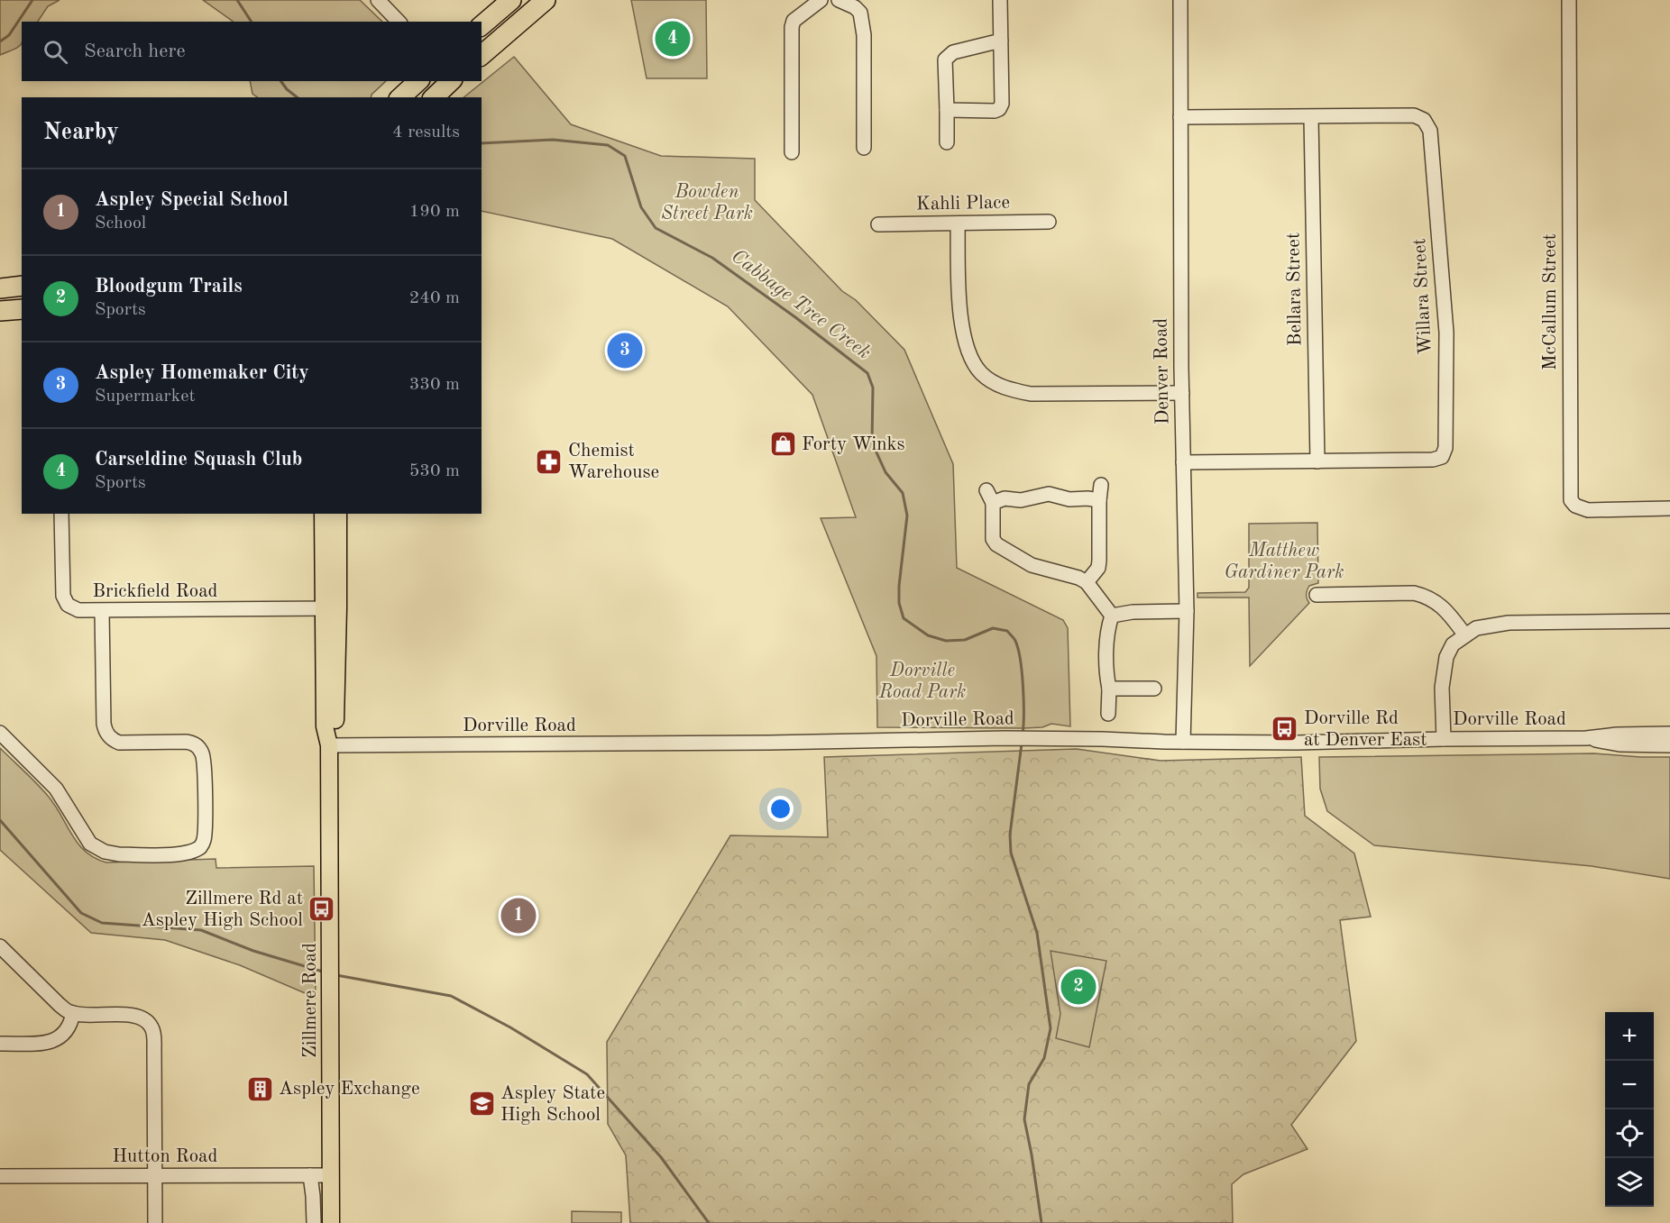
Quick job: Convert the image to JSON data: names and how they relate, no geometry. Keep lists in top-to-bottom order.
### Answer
{
  "streets": {
    "main road": ["Zillmere Road"],
    "street": [
      "Kahli Place",
      "Bellara Street",
      "Willara Street",
      "McCallum Street",
      "Denver Road",
      "Brickfield Road",
      "Dorville Road",
      "Hutton Road"
    ]
  },
  "crossings": [
    ["Bellara Street", "Willara Street"],
    ["Willara Street", "Denver Road"],
    ["Denver Road", "Dorville Road"],
    ["Brickfield Road", "Zillmere Road"],
    ["Dorville Road", "Zillmere Road"],
    ["Zillmere Road", "Hutton Road"]
  ],
  "water": ["Cabbage Tree Creek"],
  "parks": ["Bowden Street Park", "Matthew Gardiner Park", "Dorville Road Park"],
  "places": {
    "shop": ["Forty Winks"],
    "pharmacy": ["Chemist Warehouse"],
    "bus stop": ["Dorville Rd at Denver East", "Zillmere Rd at Aspley High School"],
    "building": ["Aspley Exchange"],
    "school or university": ["Aspley State High School"]
  },
  "page": {
    "pins": [
      "4",
      "3",
      "1",
      "2"
    ],
    "search": "Search here",
    "heading": ["Nearby", "4 results"],
    "list": [
      {
        "mark": "1",
        "name": "Aspley Special School",
        "note": "School",
        "value": "190 m"
      },
      {
        "mark": "2",
        "name": "Bloodgum Trails",
        "note": "Sports",
        "value": "240 m"
      },
      {
        "mark": "3",
        "name": "Aspley Homemaker City",
        "note": "Supermarket",
        "value": "330 m"
      },
      {
        "mark": "4",
        "name": "Carseldine Squash Club",
        "note": "Sports",
        "value": "530 m"
      }
    ],
    "map_buttons": ["+", "−"]
  }
}
